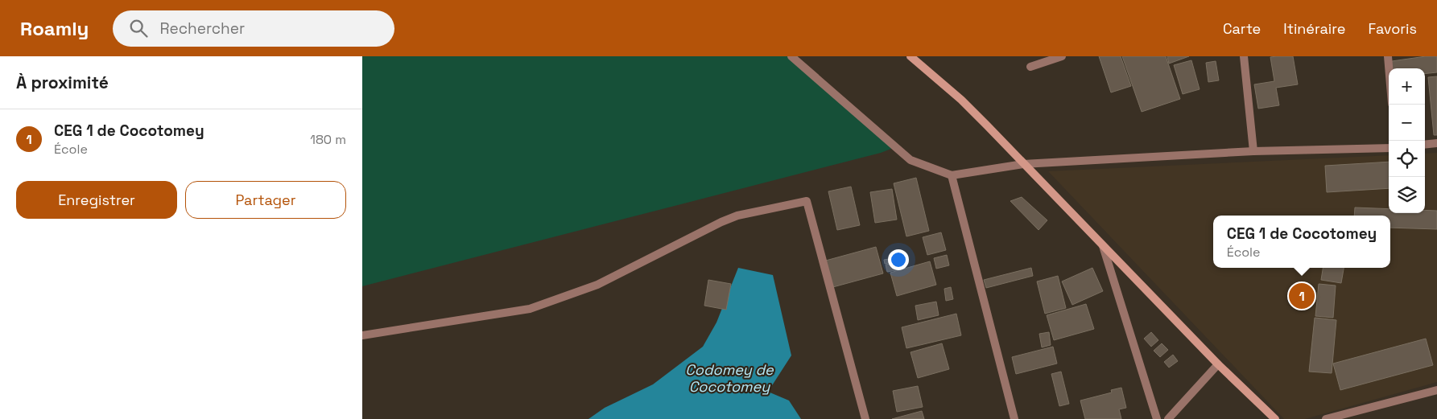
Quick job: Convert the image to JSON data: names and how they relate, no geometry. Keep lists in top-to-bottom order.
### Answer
{
  "water": ["Codomey de Cocotomey"],
  "page": {
    "header": "Roamly",
    "search": "Rechercher",
    "nav": ["Carte", "Itinéraire", "Favoris"],
    "heading": "À proximité",
    "map_buttons": ["+", "−"],
    "list": [
      {
        "mark": "1",
        "name": "CEG 1 de Cocotomey",
        "note": "École",
        "value": "180 m"
      }
    ],
    "buttons": ["Enregistrer", "Partager"],
    "popup": ["CEG 1 de Cocotomey", "École"],
    "pins": "1"
  }
}
